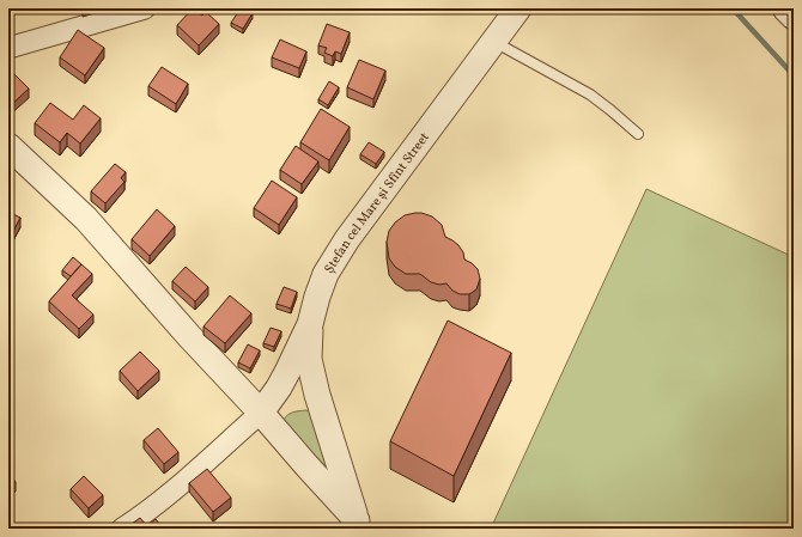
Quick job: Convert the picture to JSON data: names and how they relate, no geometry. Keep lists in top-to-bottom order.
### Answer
{
  "streets": {
    "street": ["Ștefan cel Mare și Sfînt Street"]
  }
}
